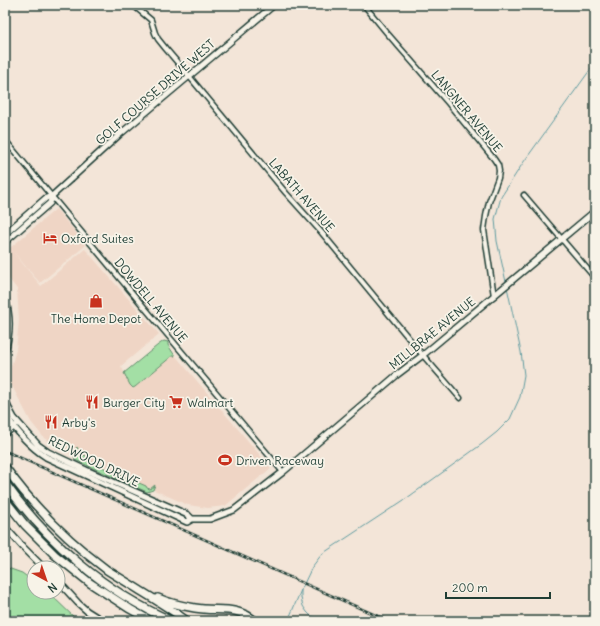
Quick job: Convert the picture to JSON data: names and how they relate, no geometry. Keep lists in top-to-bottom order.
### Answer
{
  "streets": {
    "street": [
      "GOLF COURSE DRIVE WEST",
      "LANGNER AVENUE",
      "LABATH AVENUE",
      "DOWDELL AVENUE",
      "MILLBRAE AVENUE",
      "REDWOOD DRIVE"
    ]
  },
  "crossings": [
    ["GOLF COURSE DRIVE WEST", "LABATH AVENUE"],
    ["GOLF COURSE DRIVE WEST", "DOWDELL AVENUE"],
    ["LANGNER AVENUE", "MILLBRAE AVENUE"],
    ["LABATH AVENUE", "MILLBRAE AVENUE"],
    ["DOWDELL AVENUE", "MILLBRAE AVENUE"],
    ["DOWDELL AVENUE", "REDWOOD DRIVE"],
    ["MILLBRAE AVENUE", "REDWOOD DRIVE"]
  ],
  "places": {
    "hotel": ["Oxford Suites"],
    "shop": ["The Home Depot"],
    "restaurant": ["Burger City", "Arby's"],
    "supermarket": ["Walmart"],
    "sports": ["Driven Raceway"]
  },
  "scale_bar": "200 m",
  "north": "bottom right"
}
